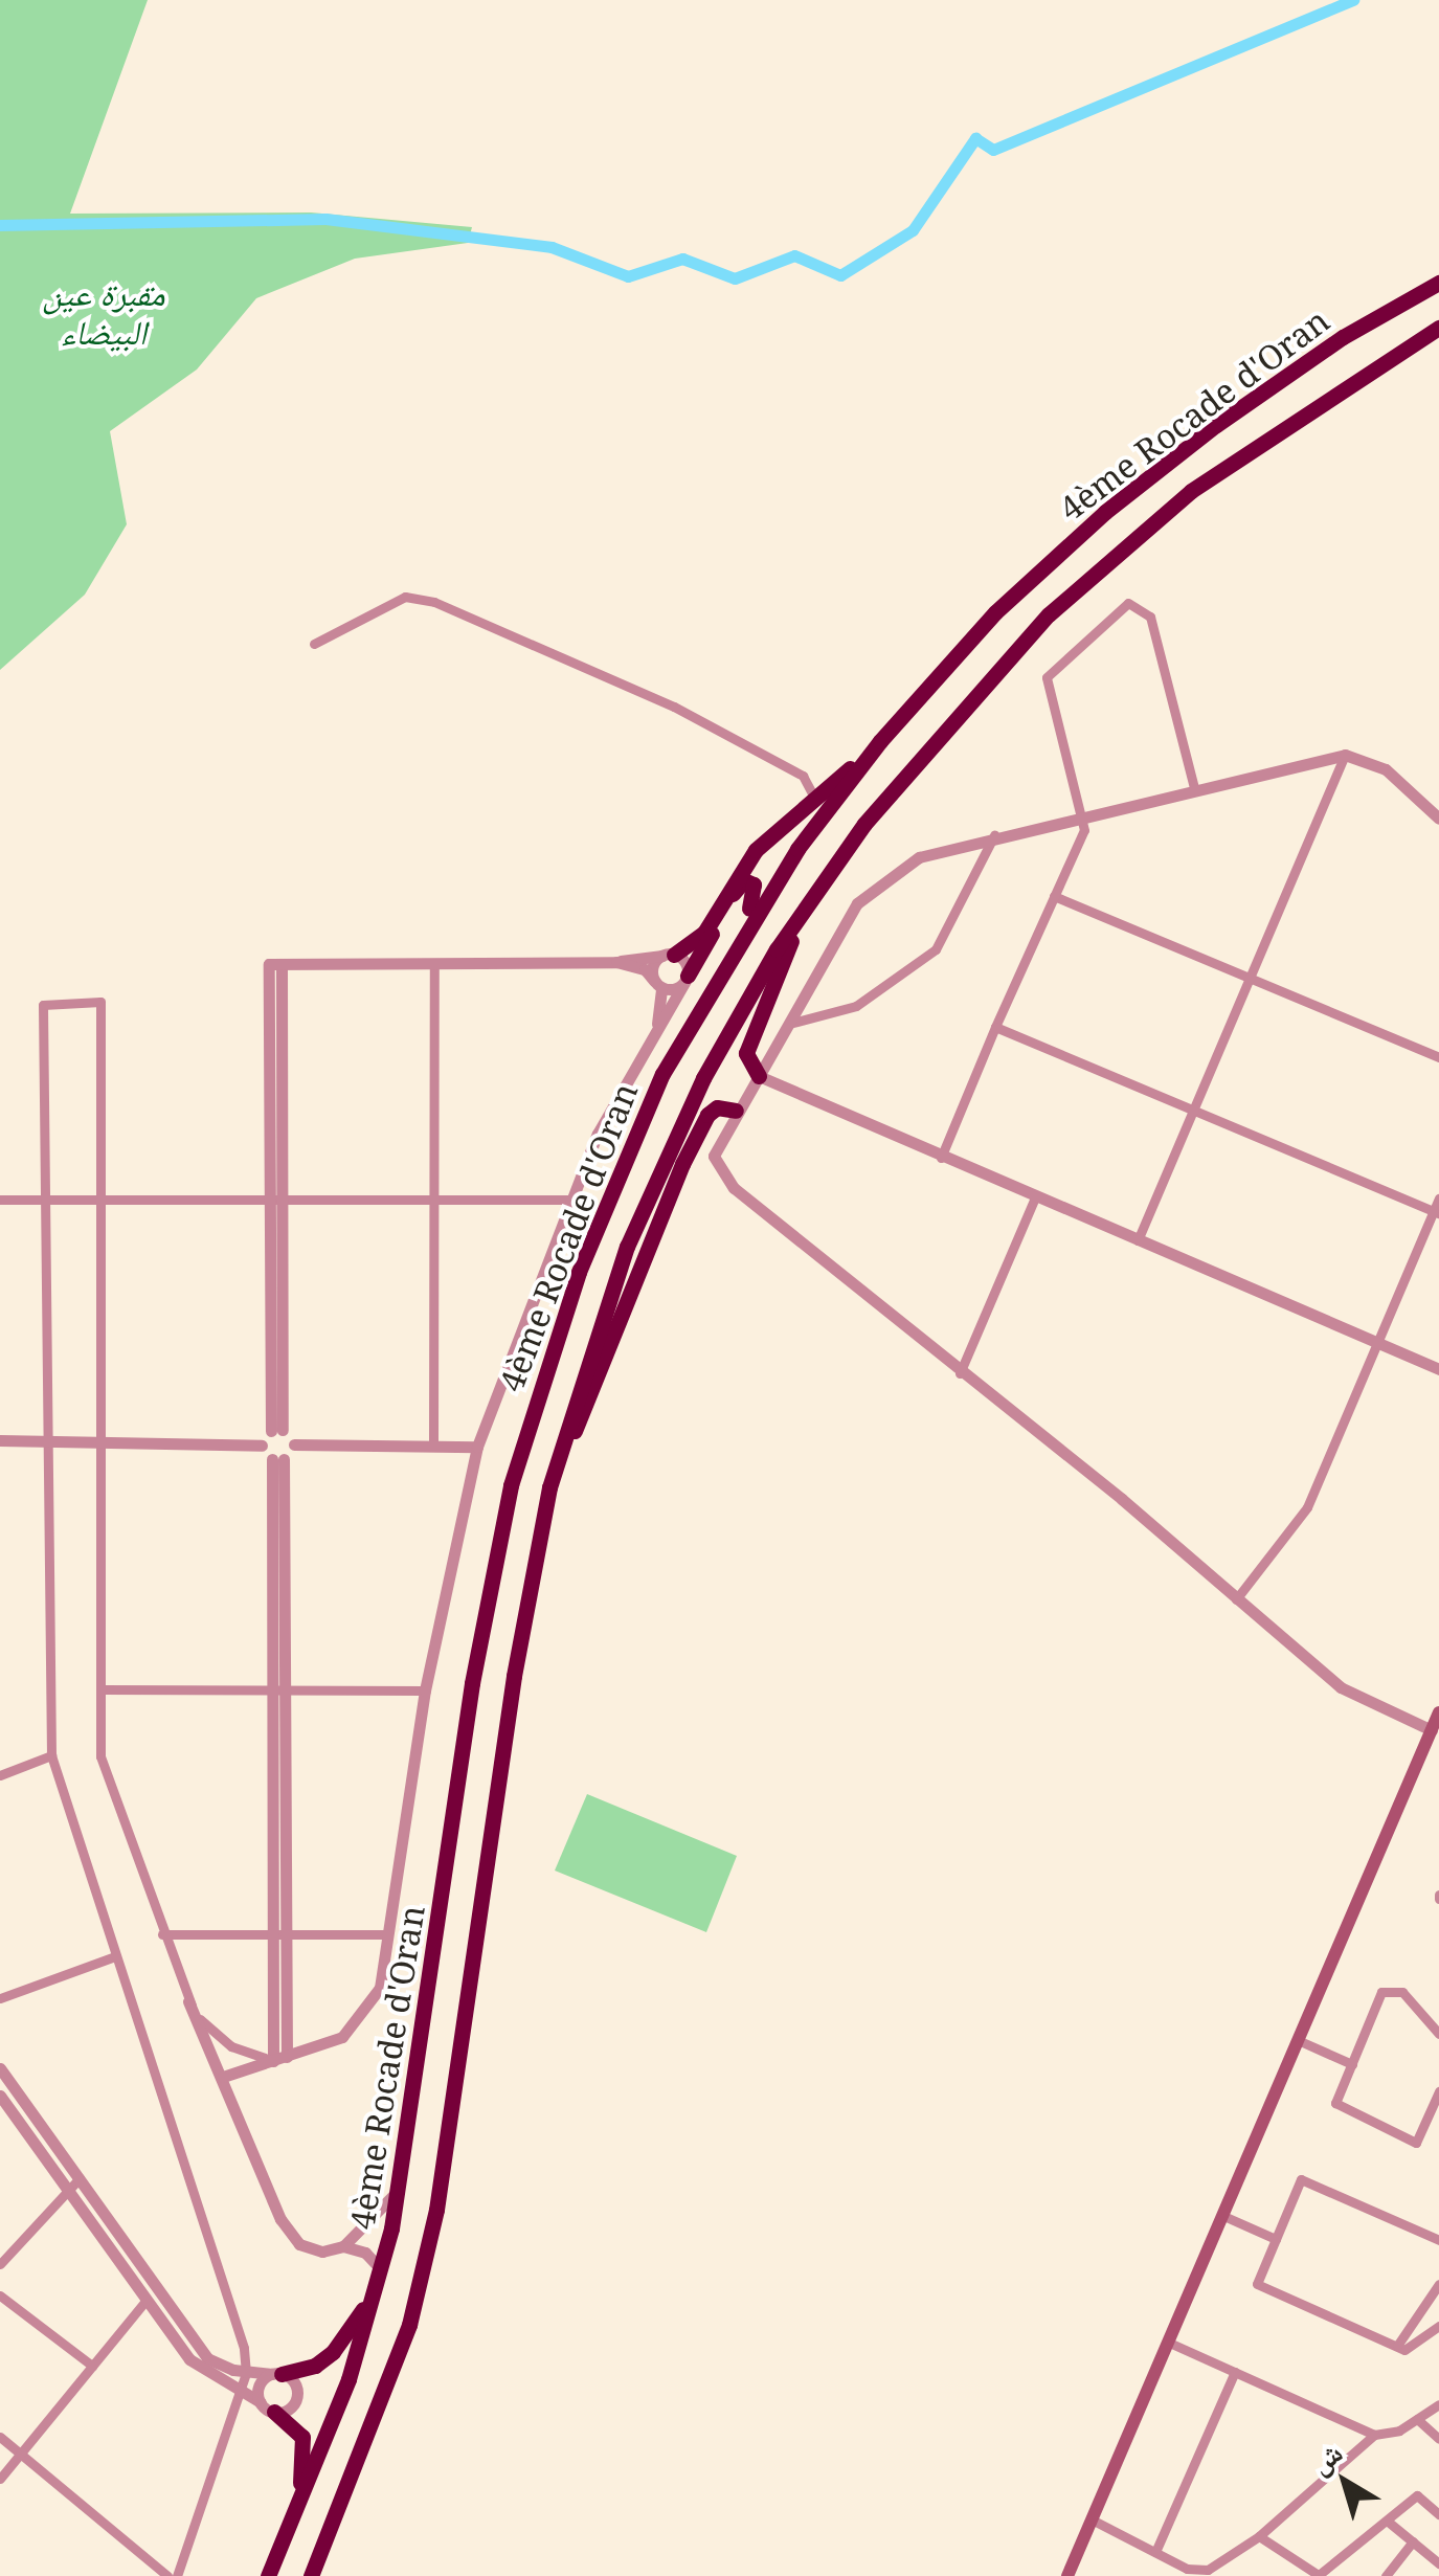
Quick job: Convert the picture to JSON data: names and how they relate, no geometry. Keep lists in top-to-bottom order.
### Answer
{
  "streets": {
    "highway": ["4ème Rocade d'Oran"]
  },
  "parks": ["مقبرة عين البيضاء"],
  "north": "top left"
}
